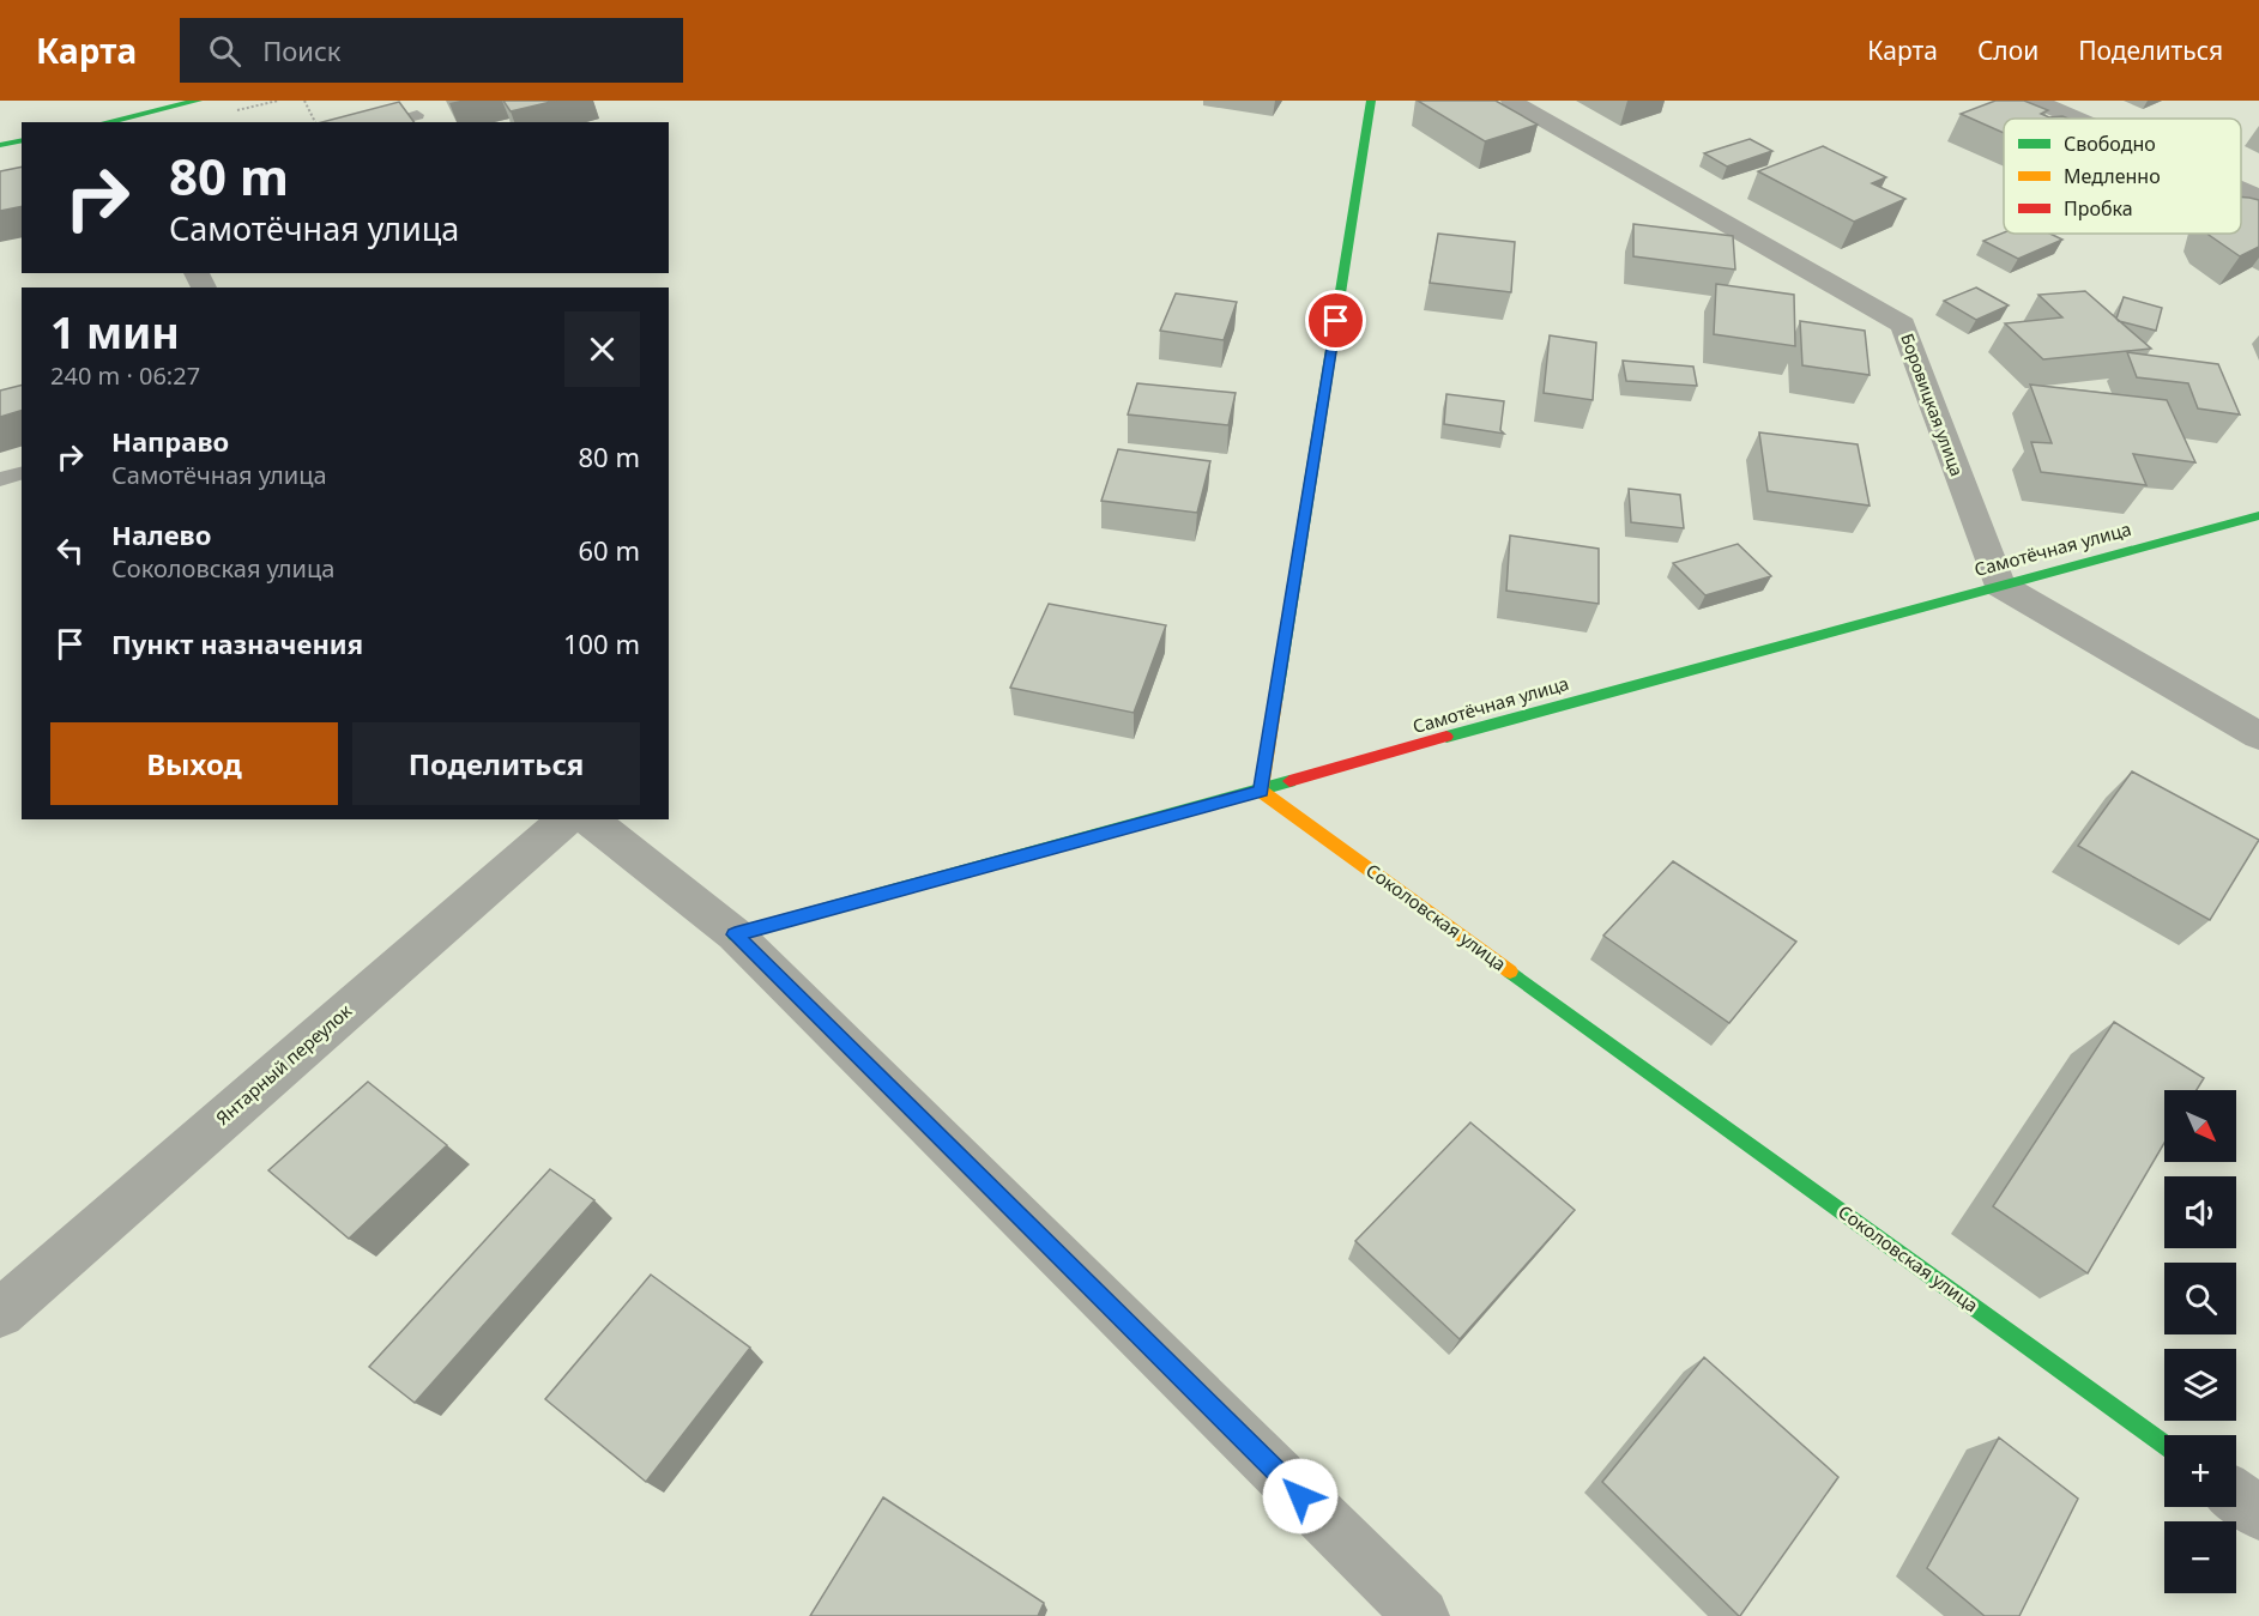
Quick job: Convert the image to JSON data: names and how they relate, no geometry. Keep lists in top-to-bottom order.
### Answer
{
  "streets": {
    "street": [
      "Боровицкая улица",
      "Самотёчная улица",
      "Соколовская улица",
      "Янтарный переулок"
    ]
  },
  "crossings": [
    ["Боровицкая улица", "Самотёчная улица"],
    ["Самотёчная улица", "Соколовская улица"]
  ],
  "legend": ["Свободно", "Медленно", "Пробка"],
  "north": "bottom right",
  "page": {
    "header": "Карта",
    "search": "Поиск",
    "nav": ["Карта", "Слои", "Поделиться"],
    "turn": ["80 m", "Самотёчная улица"],
    "heading": ["1 мин", "240 m · 06:27"],
    "list": [
      {
        "name": "Направо",
        "note": "Самотёчная улица",
        "value": "80 m"
      },
      {
        "name": "Налево",
        "note": "Соколовская улица",
        "value": "60 m"
      },
      {
        "name": "Пункт назначения",
        "value": "100 m"
      }
    ],
    "buttons": ["Выход", "Поделиться"],
    "map_buttons": ["+", "−"]
  }
}
